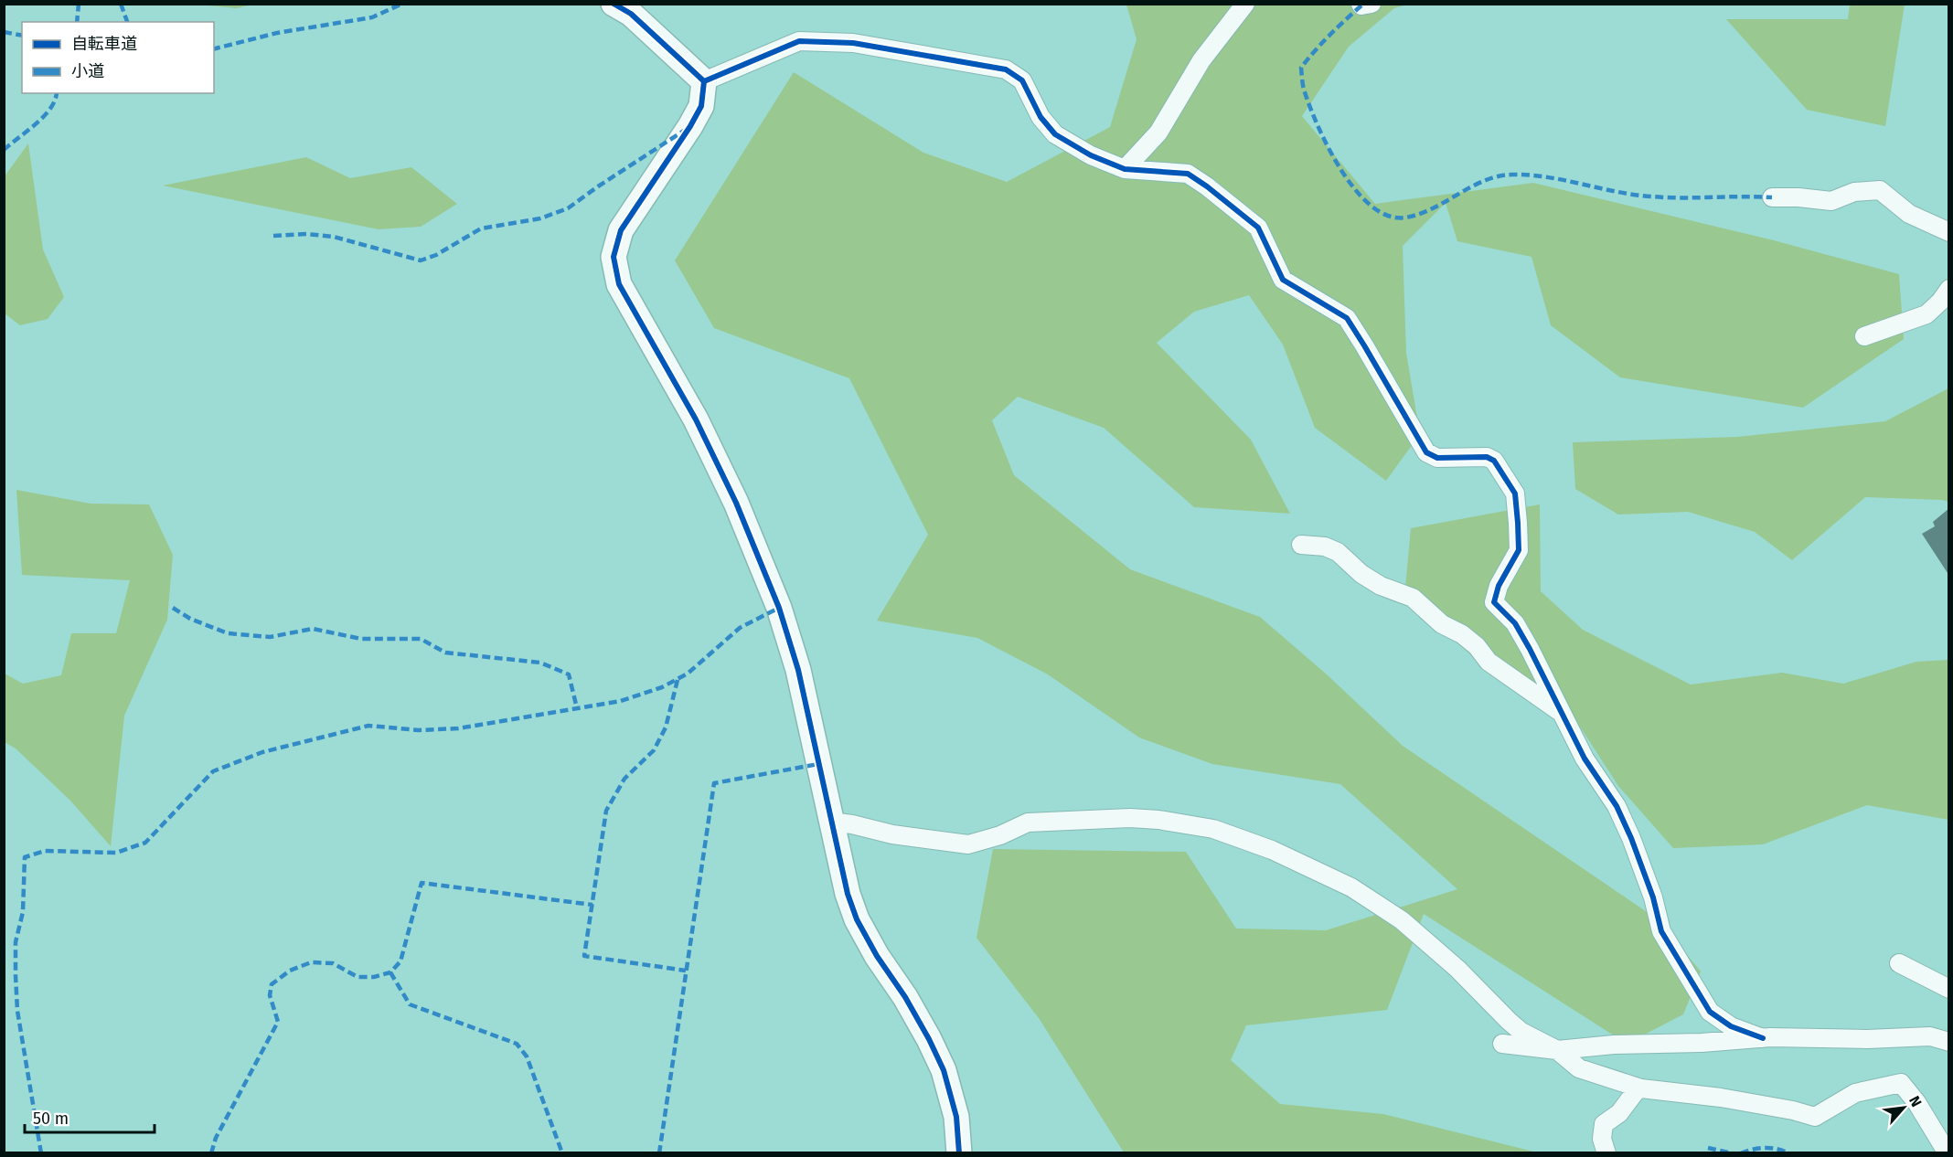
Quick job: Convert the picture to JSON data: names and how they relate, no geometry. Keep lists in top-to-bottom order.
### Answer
{
  "legend": ["自転車道", "小道"],
  "scale_bar": "50 m",
  "north": "top right"
}
